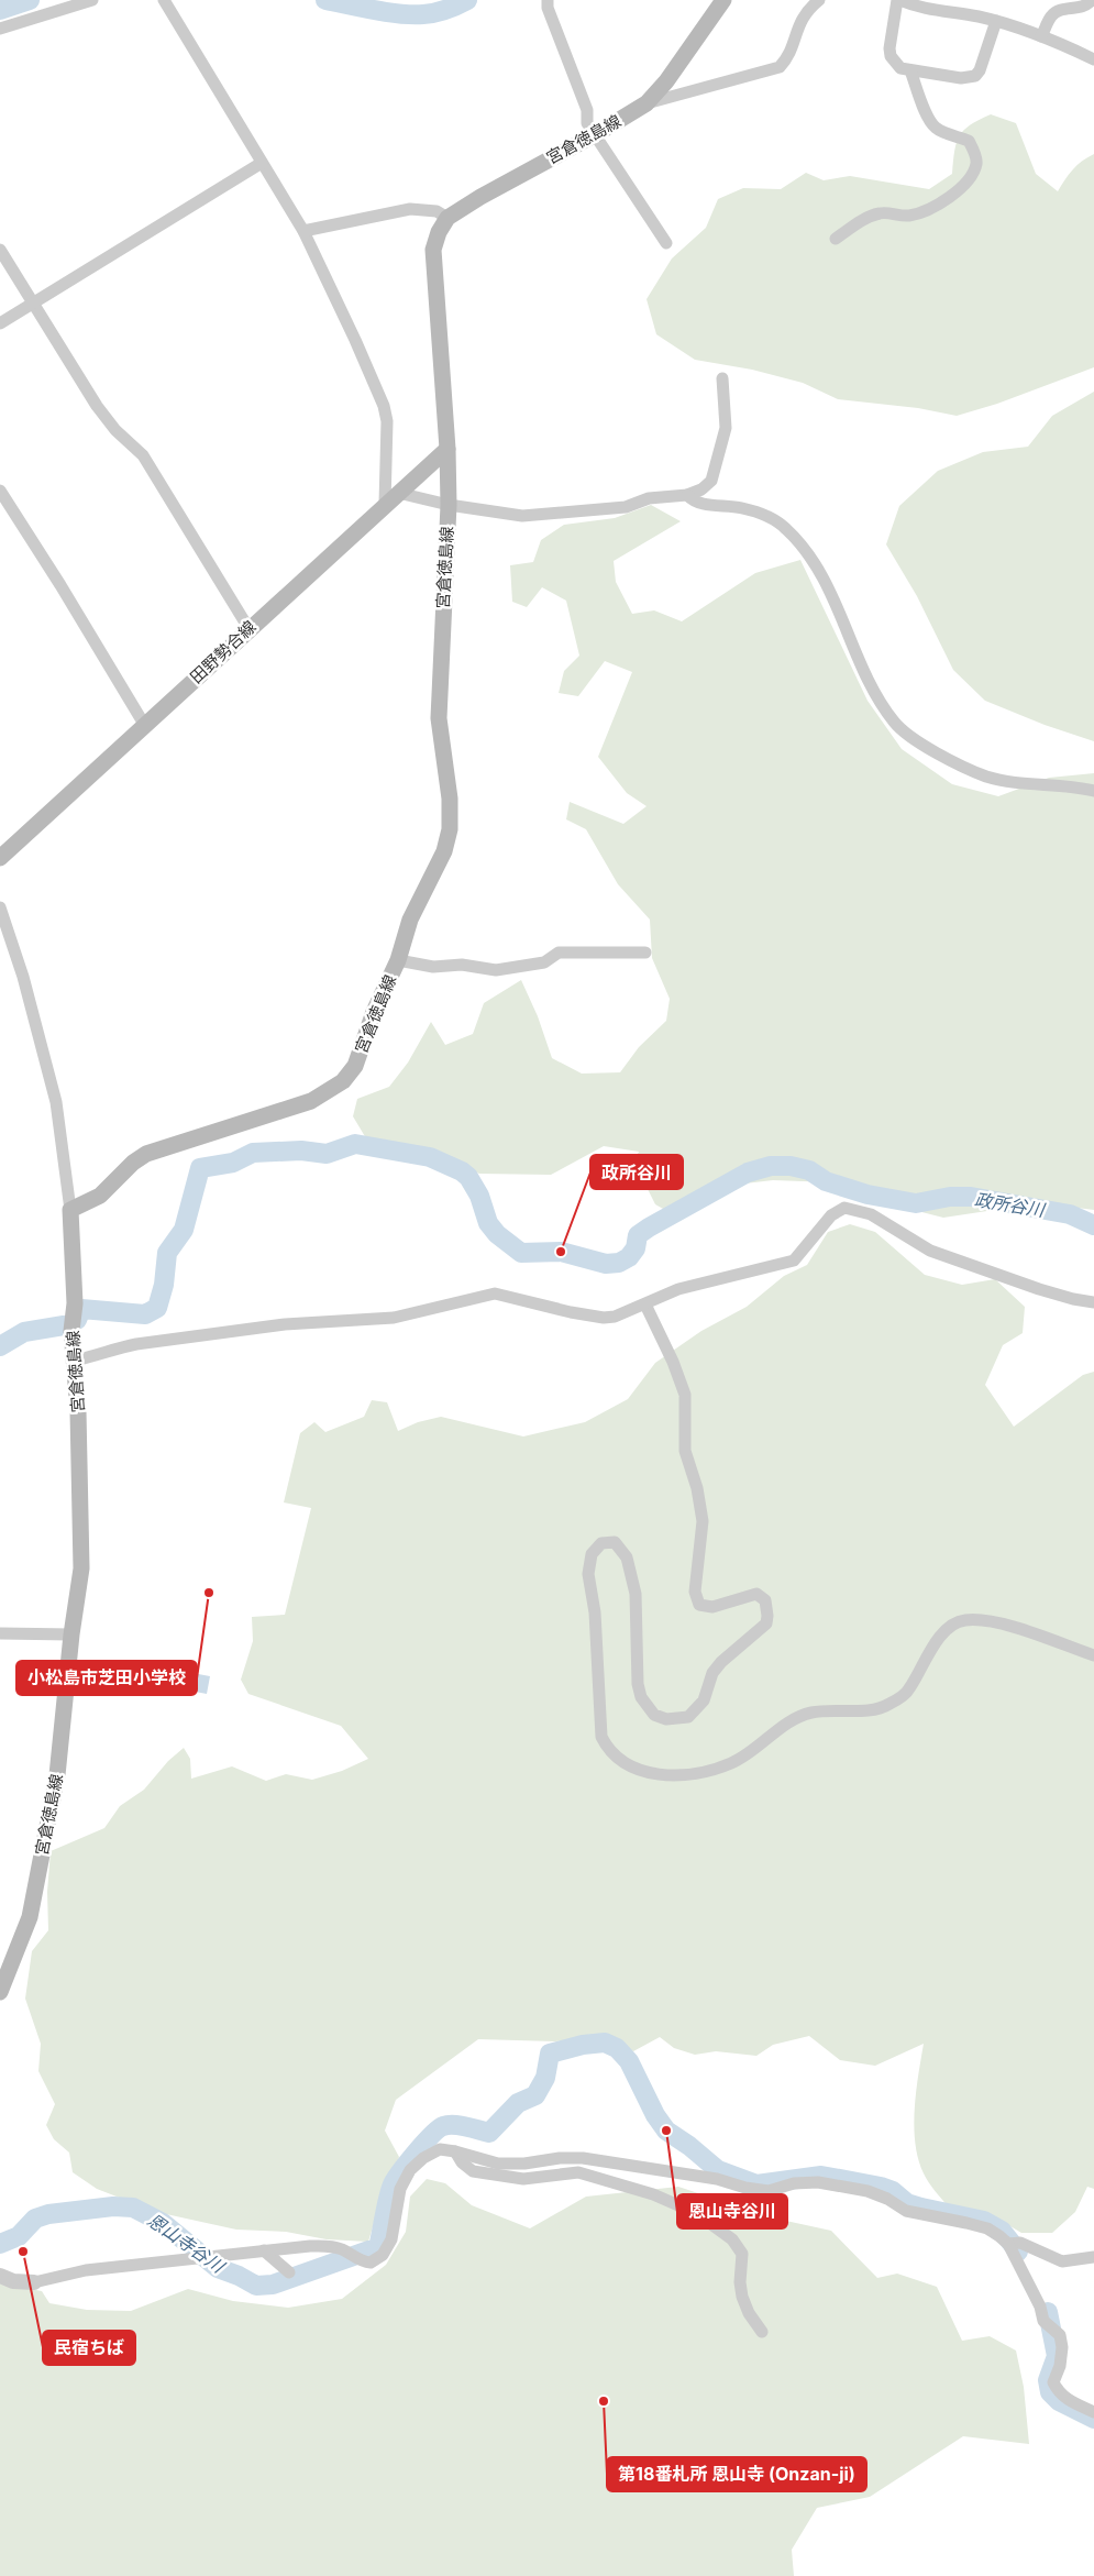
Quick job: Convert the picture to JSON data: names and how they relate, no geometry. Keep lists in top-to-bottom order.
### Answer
{
  "streets": {
    "main road": ["宮倉徳島線", "田野勢合線"]
  },
  "crossings": [
    ["宮倉徳島線", "田野勢合線"]
  ],
  "water": ["政所谷川", "恩山寺谷川"],
  "places": [
    "政所谷川",
    "小松島市芝田小学校",
    "恩山寺谷川",
    "民宿ちば",
    "第18番札所 恩山寺 (Onzan-ji)"
  ]
}
